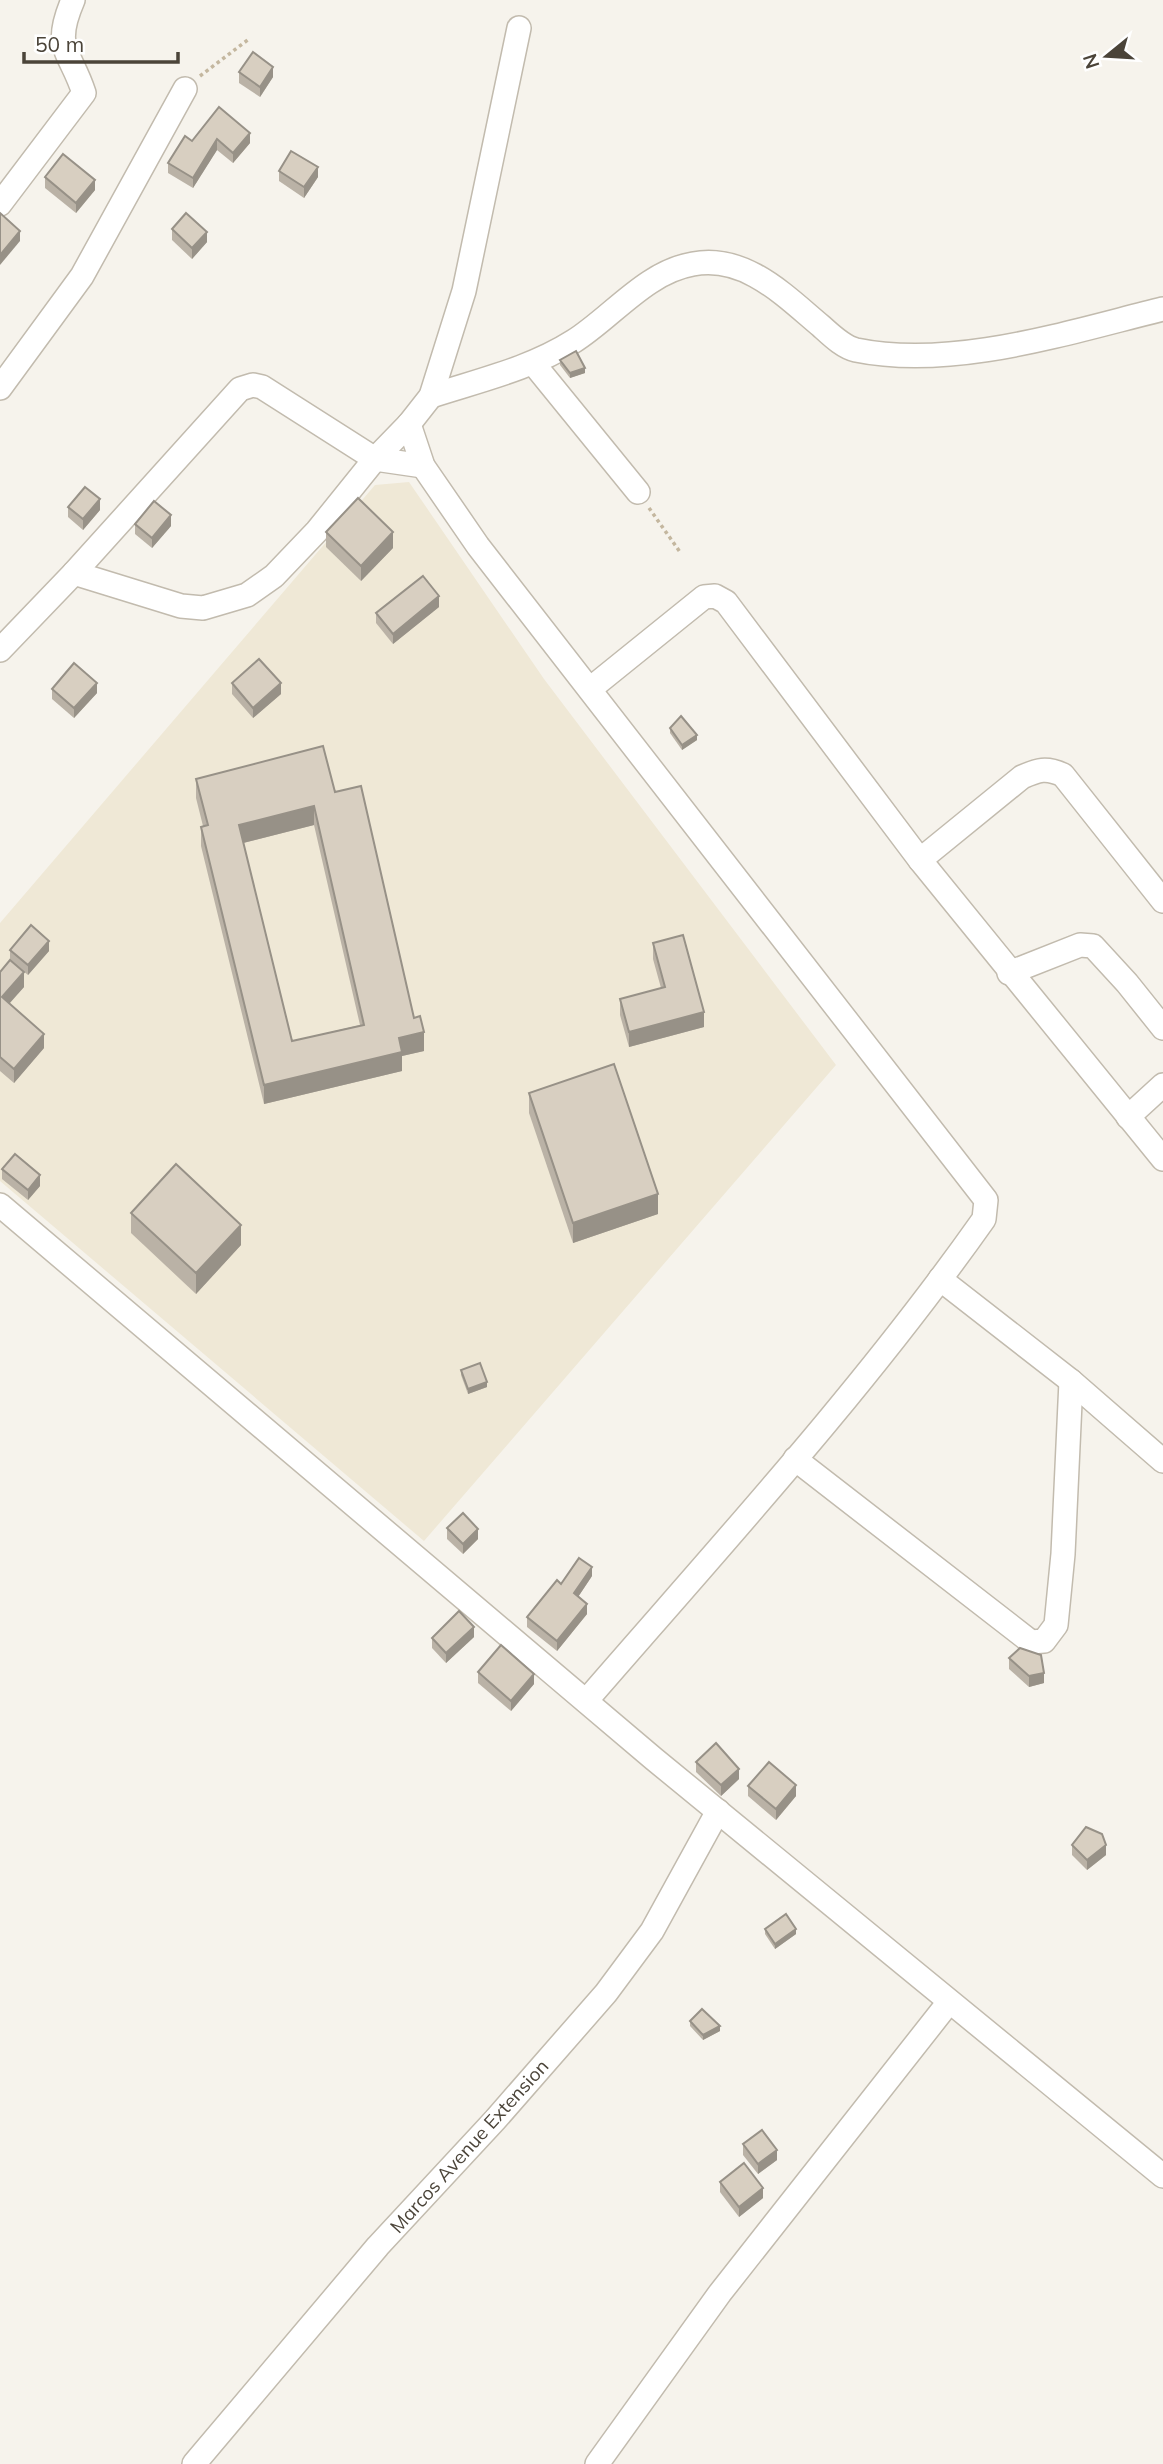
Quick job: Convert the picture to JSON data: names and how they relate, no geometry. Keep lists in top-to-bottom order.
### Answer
{
  "streets": {
    "street": ["Marcos Avenue Extension"]
  },
  "scale_bar": "50 m",
  "north": "left"
}
